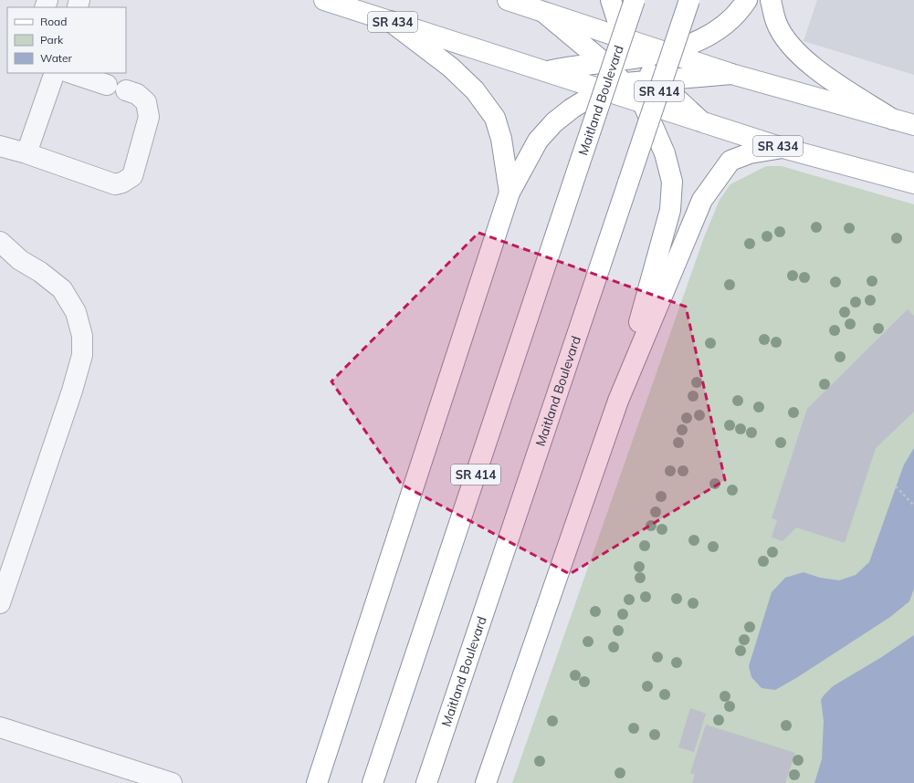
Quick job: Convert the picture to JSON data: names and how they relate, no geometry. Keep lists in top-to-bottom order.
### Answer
{
  "streets": {
    "main road": ["SR 434", "SR 414", "Maitland Boulevard"]
  },
  "legend": ["Road", "Park", "Water"]
}
